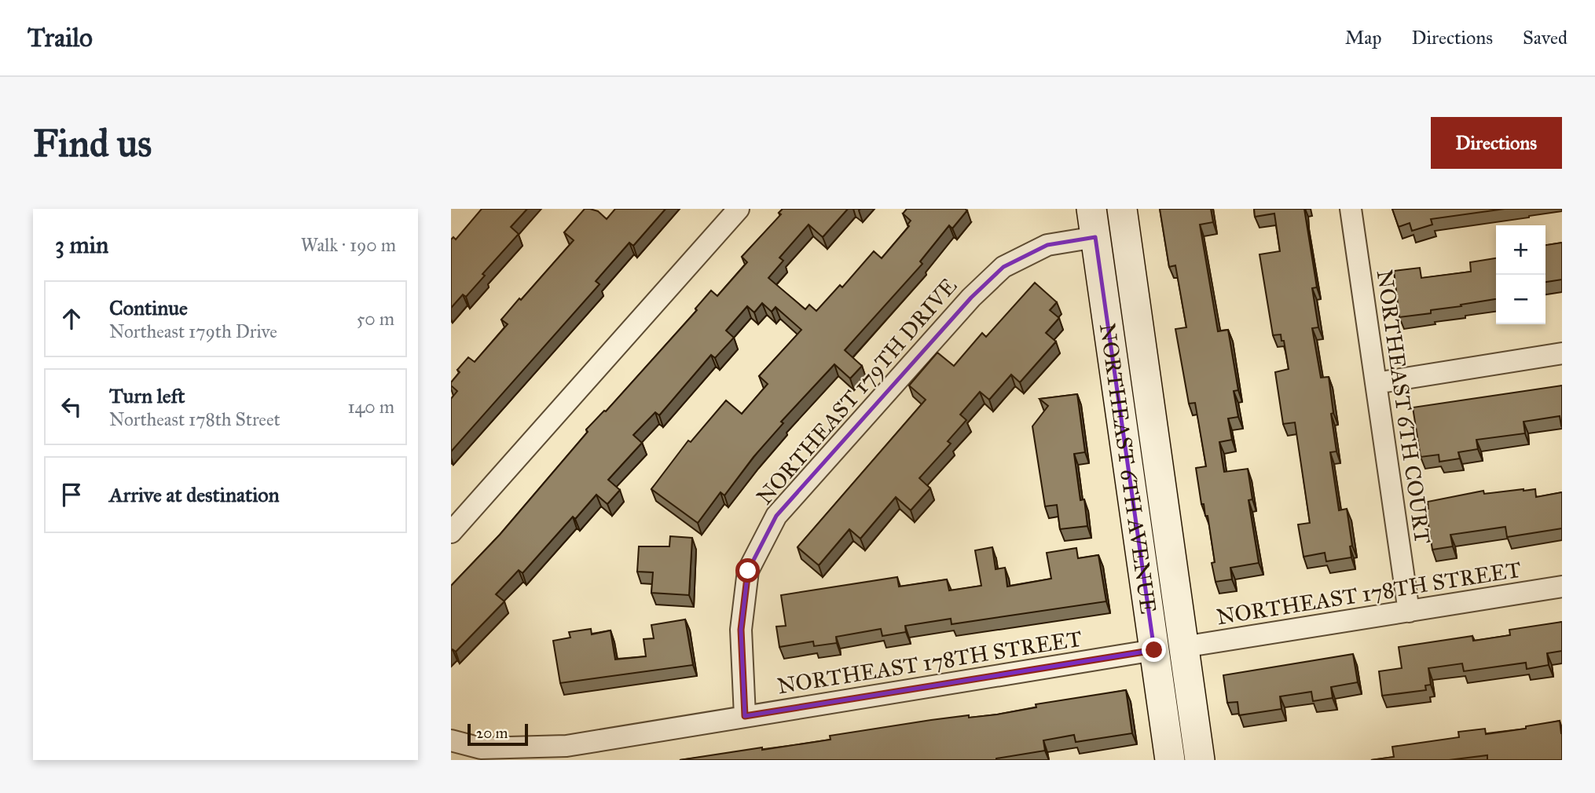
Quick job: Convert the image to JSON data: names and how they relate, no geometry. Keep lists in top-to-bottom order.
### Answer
{
  "streets": {
    "main road": ["NORTHEAST 6TH AVENUE"],
    "street": ["NORTHEAST 179TH DRIVE", "NORTHEAST 6TH COURT", "NORTHEAST 178TH STREET"]
  },
  "crossings": [
    ["NORTHEAST 179TH DRIVE", "NORTHEAST 6TH AVENUE"],
    ["NORTHEAST 179TH DRIVE", "NORTHEAST 178TH STREET"],
    ["NORTHEAST 6TH COURT", "NORTHEAST 178TH STREET"],
    ["NORTHEAST 6TH AVENUE", "NORTHEAST 178TH STREET"]
  ],
  "scale_bar": "20 m",
  "page": {
    "header": "Trailo",
    "nav": ["Map", "Directions", "Saved"],
    "buttons": "Directions",
    "title": "Find us",
    "heading": ["3 min", "Walk · 190 m"],
    "map_buttons": ["+", "−"],
    "list": [
      ["Continue", "Northeast 179th Drive", "50 m"],
      ["Turn left", "Northeast 178th Street", "140 m"],
      "Arrive at destination"
    ],
    "scale": "20 m"
  }
}
